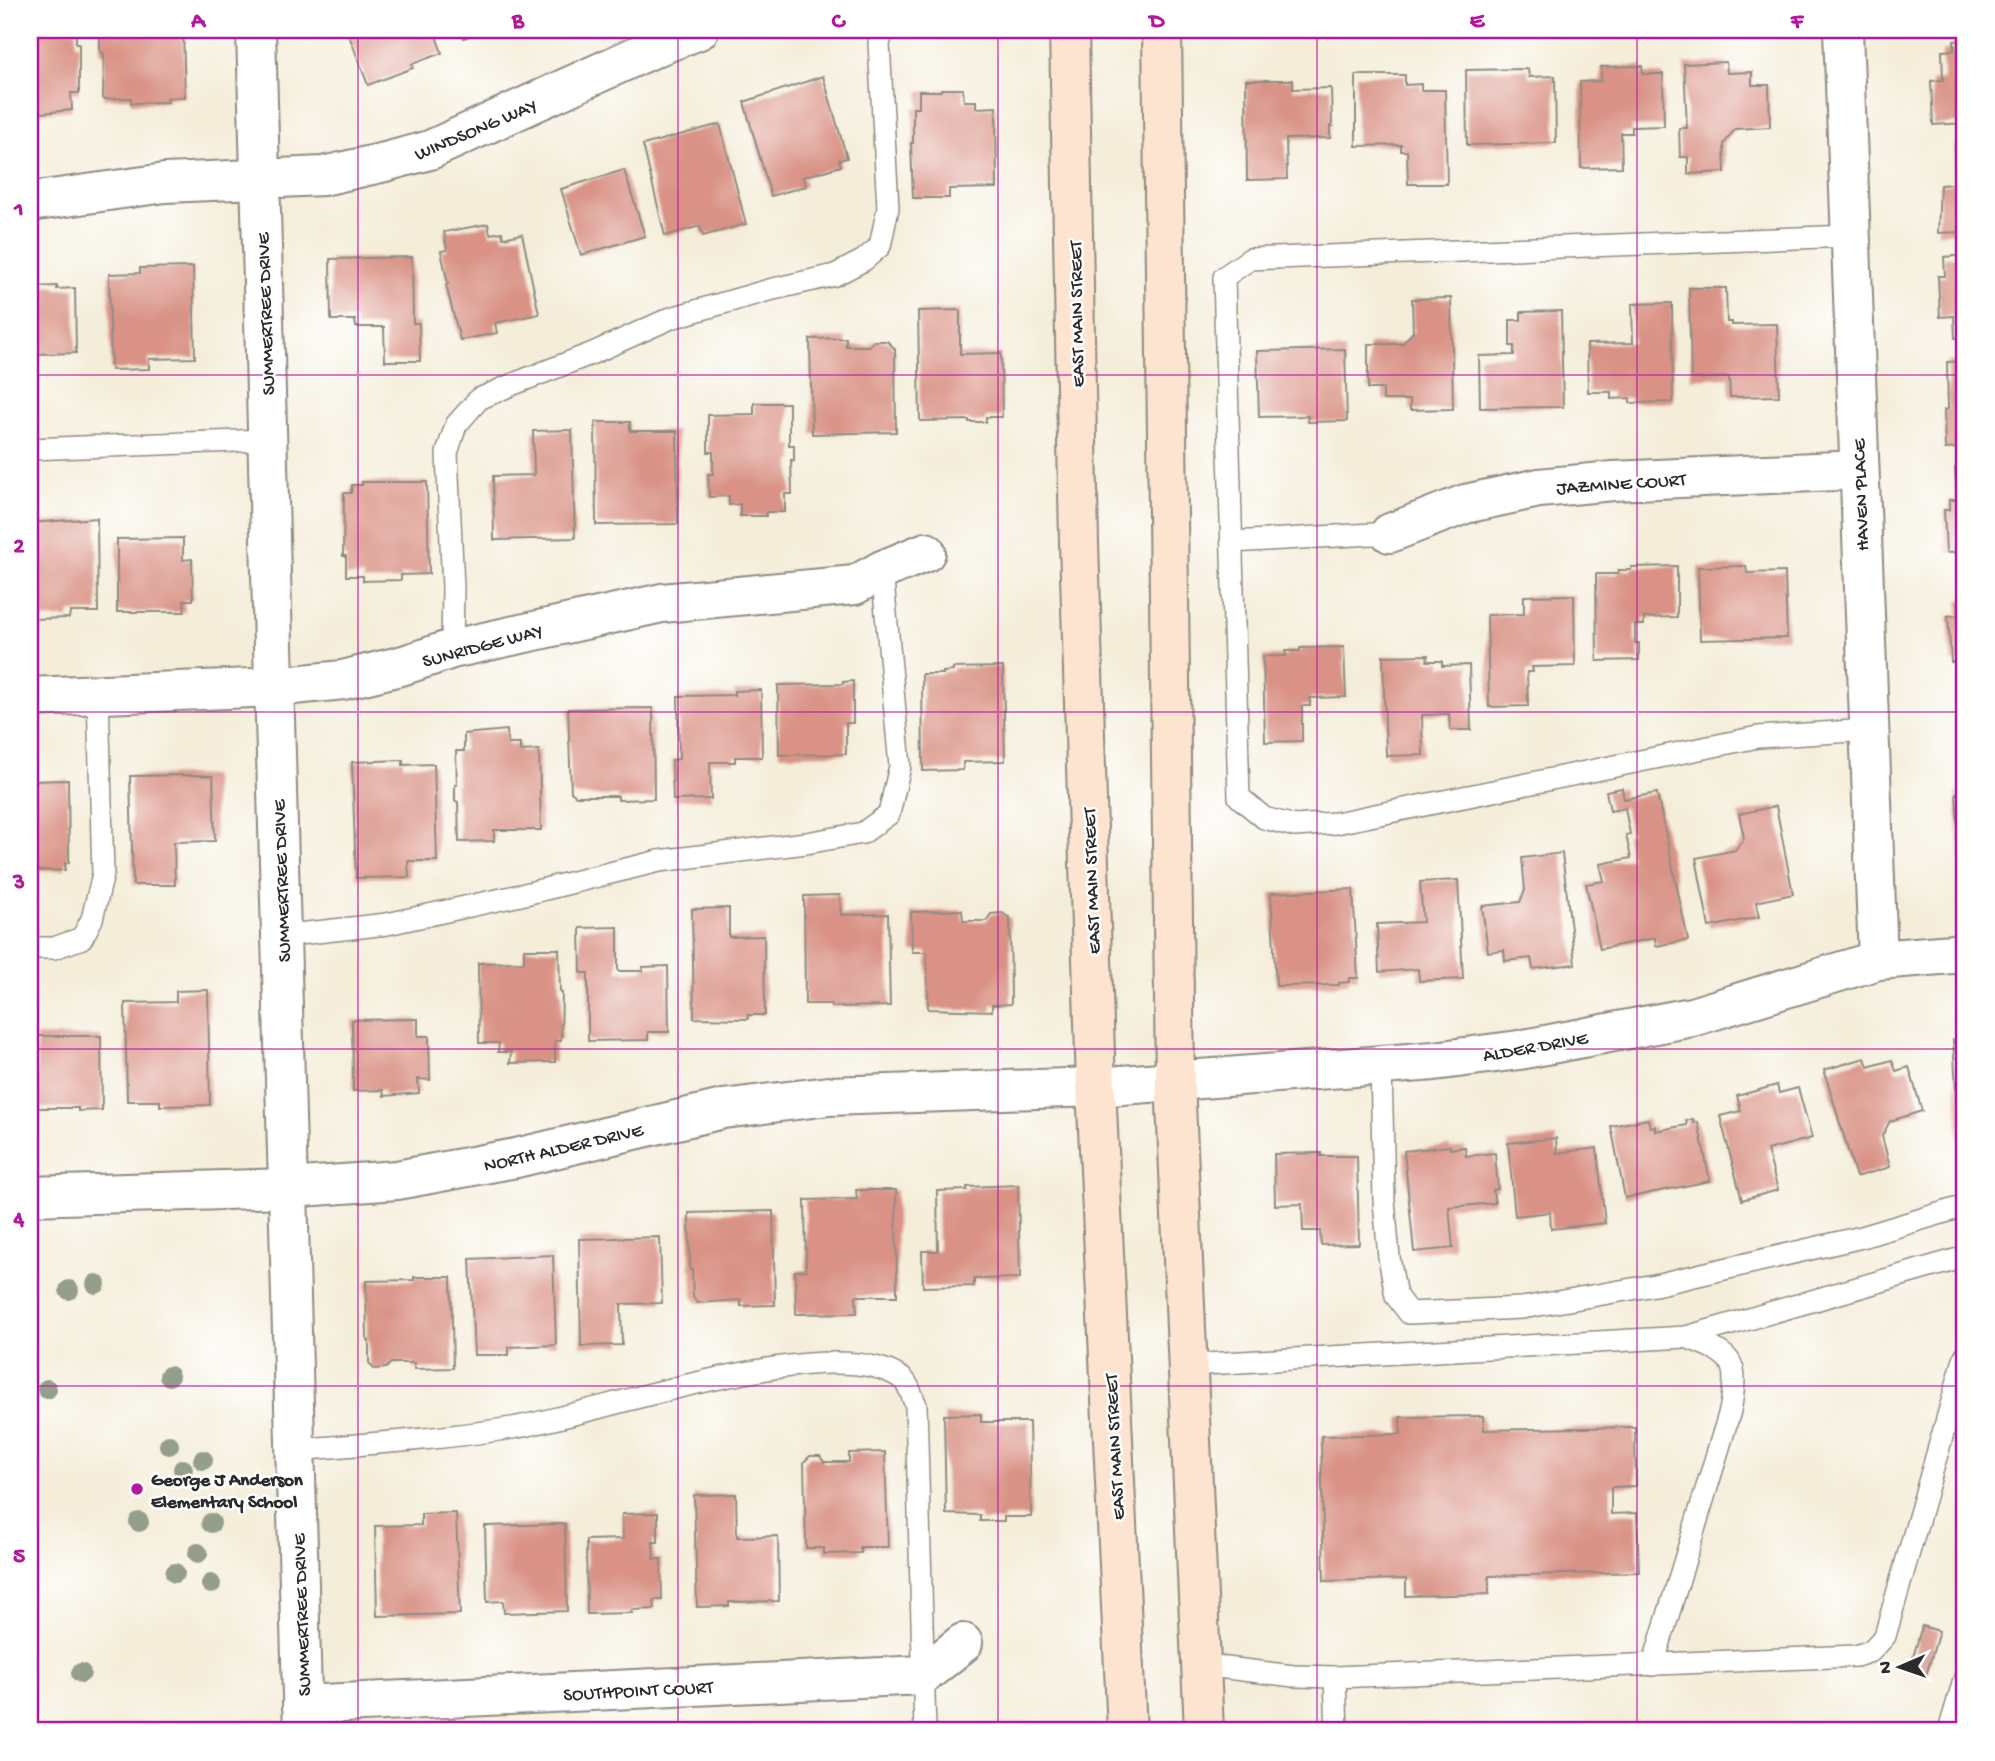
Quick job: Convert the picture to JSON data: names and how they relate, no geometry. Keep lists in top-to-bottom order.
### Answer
{
  "streets": {
    "main road": ["EAST MAIN STREET"],
    "street": [
      "WINDSONG WAY",
      "SUMMERTREE DRIVE",
      "JAZMINE COURT",
      "HAVEN PLACE",
      "SUNRIDGE WAY",
      "ALDER DRIVE",
      "NORTH ALDER DRIVE",
      "SOUTHPOINT COURT"
    ]
  },
  "crossings": [
    ["WINDSONG WAY", "SUMMERTREE DRIVE"],
    ["SUMMERTREE DRIVE", "SUNRIDGE WAY"],
    ["SUMMERTREE DRIVE", "NORTH ALDER DRIVE"],
    ["SUMMERTREE DRIVE", "SOUTHPOINT COURT"],
    ["EAST MAIN STREET", "ALDER DRIVE"],
    ["EAST MAIN STREET", "NORTH ALDER DRIVE"],
    ["JAZMINE COURT", "HAVEN PLACE"],
    ["HAVEN PLACE", "ALDER DRIVE"],
    ["ALDER DRIVE", "NORTH ALDER DRIVE"]
  ],
  "places": ["George J Anderson Elementary School"],
  "north": "left",
  "grid": {
    "columns": [
      "A",
      "B",
      "C",
      "D",
      "E",
      "F"
    ],
    "rows": [
      "1",
      "2",
      "3",
      "4",
      "5"
    ]
  }
}
